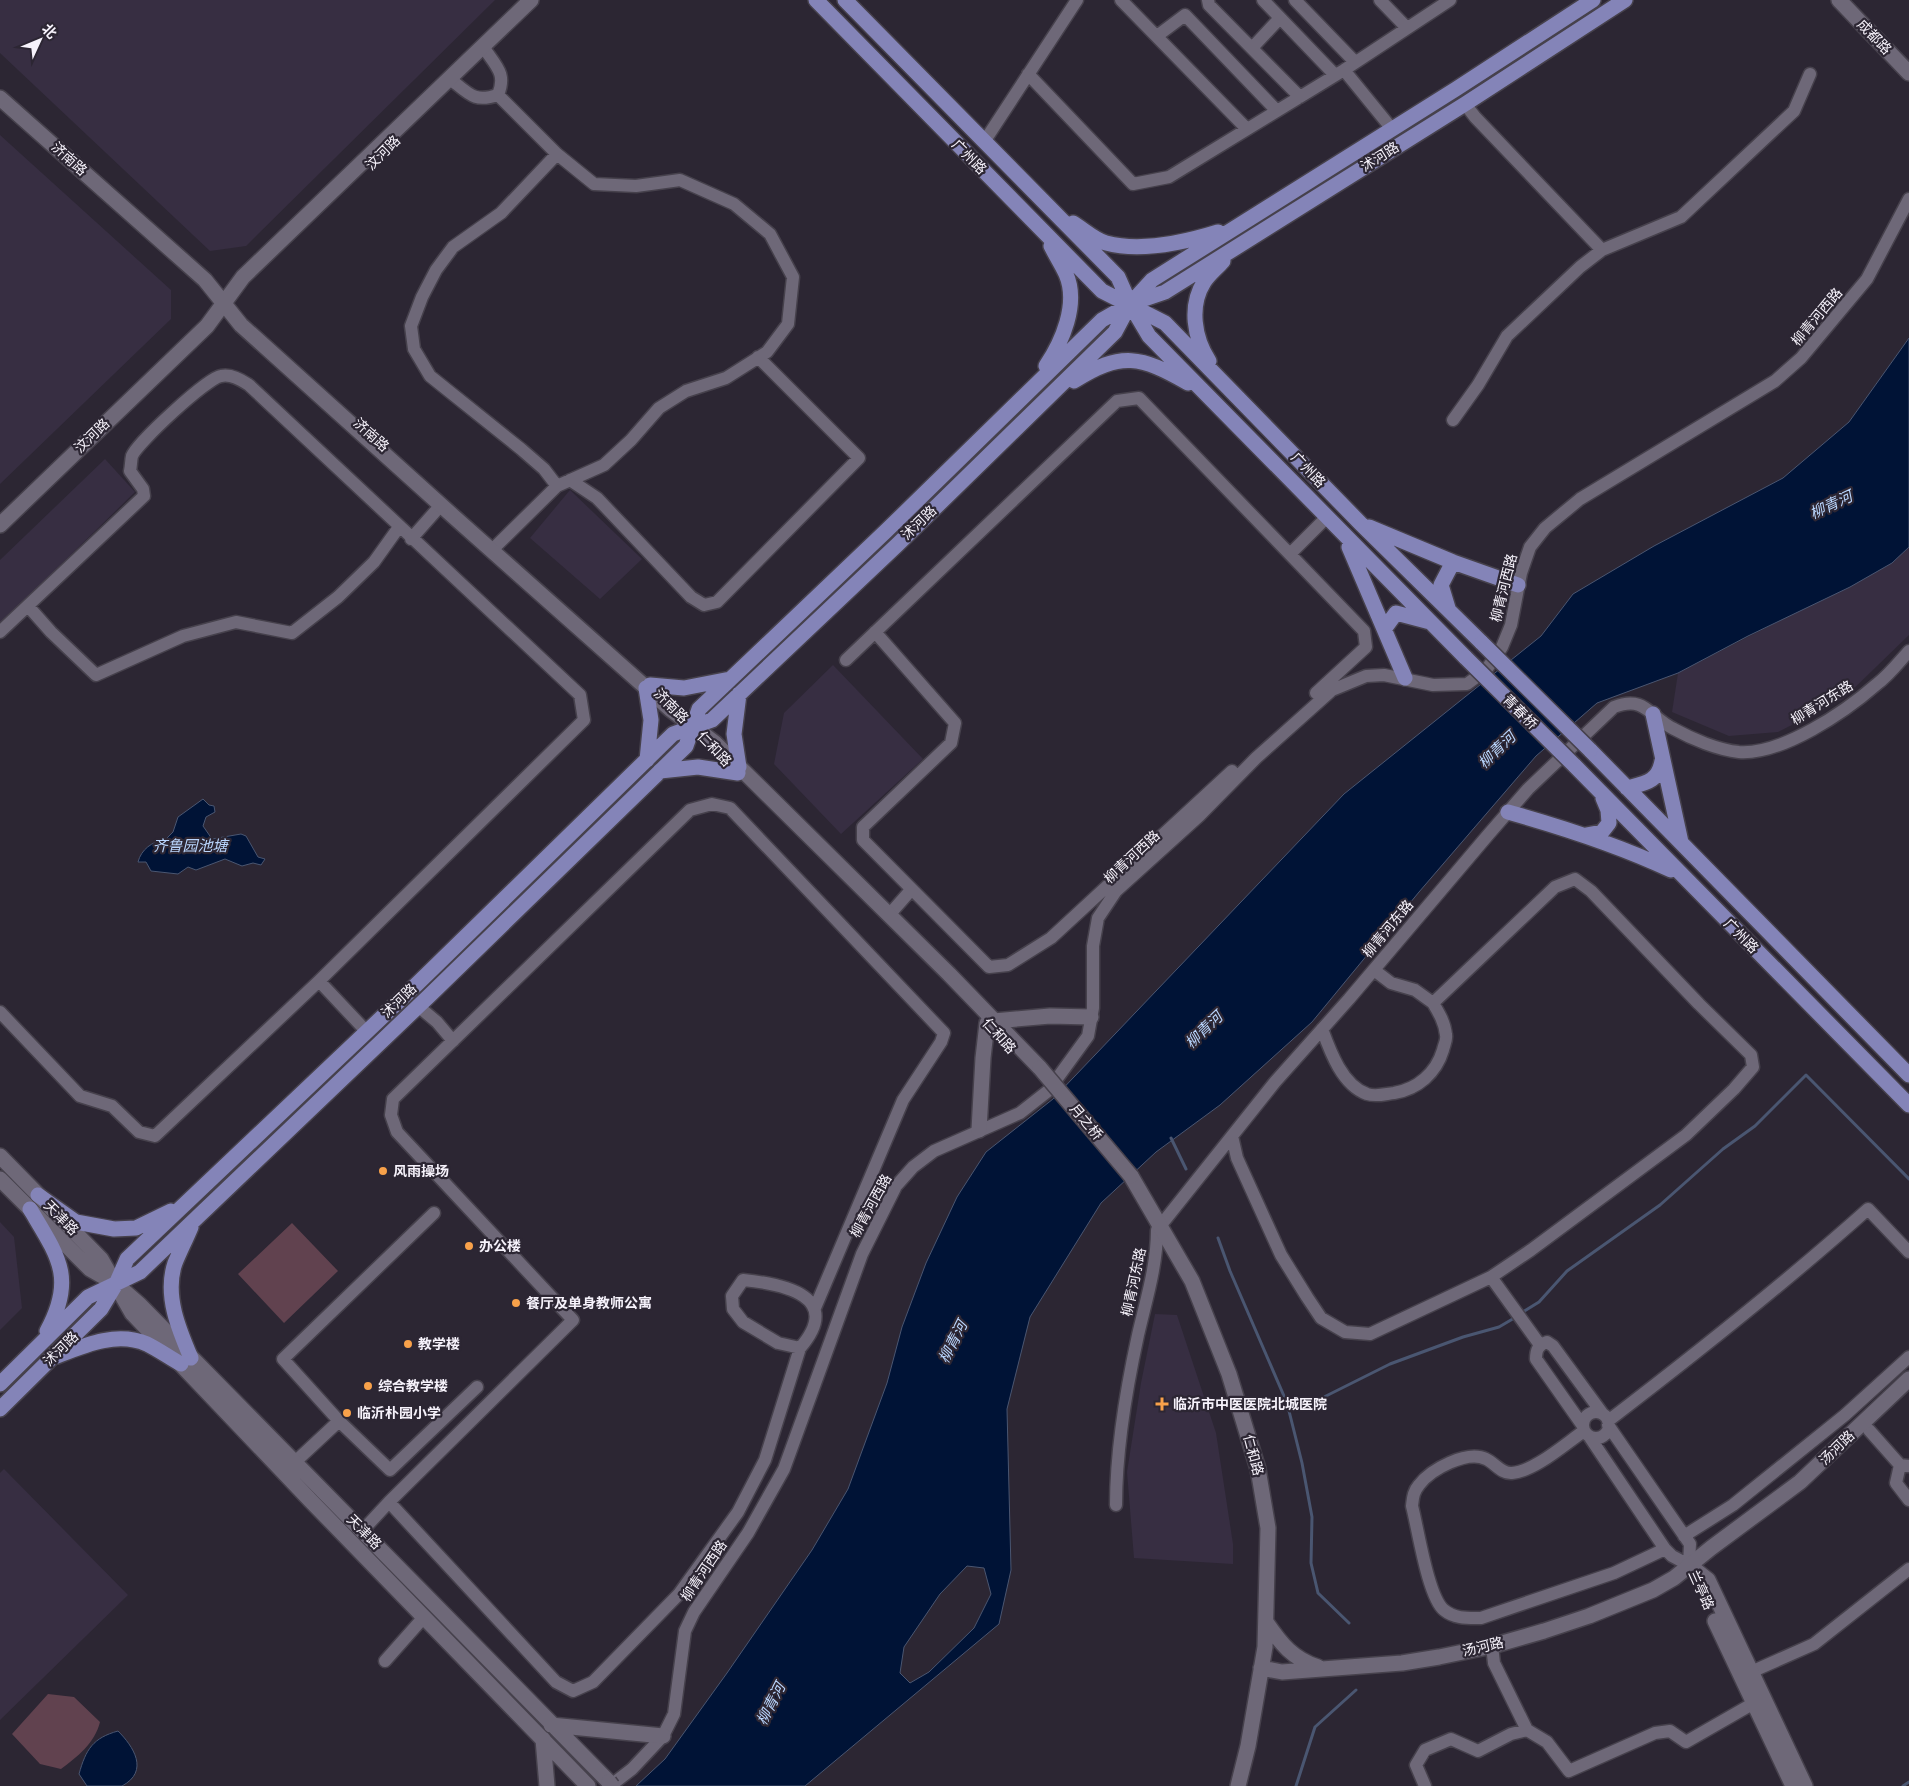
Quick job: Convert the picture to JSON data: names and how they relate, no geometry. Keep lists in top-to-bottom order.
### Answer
{
  "streets": {
    "main road": ["广州路", "沭河路", "青春桥"],
    "street": [
      "成都路",
      "汶河路",
      "济南路",
      "柳青河西路",
      "柳青河东路",
      "仁和路",
      "月之桥",
      "天津路",
      "汤河路",
      "兰亭路"
    ]
  },
  "crossings": [
    ["汶河路", "济南路"],
    ["广州路", "沭河路"],
    ["广州路", "青春桥"],
    ["沭河路", "济南路"],
    ["沭河路", "仁和路"],
    ["沭河路", "天津路"],
    ["济南路", "仁和路"],
    ["柳青河西路", "天津路"],
    ["柳青河东路", "仁和路"],
    ["仁和路", "月之桥"],
    ["仁和路", "汤河路"],
    ["汤河路", "兰亭路"]
  ],
  "water": ["柳青河", "齐鲁园池塘"],
  "places": {
    "other": [
      "风雨操场",
      "办公楼",
      "餐厅及单身教师公寓",
      "教学楼",
      "综合教学楼",
      "临沂朴园小学"
    ],
    "health": ["临沂市中医医院北城医院"]
  },
  "north": "top right"
}
